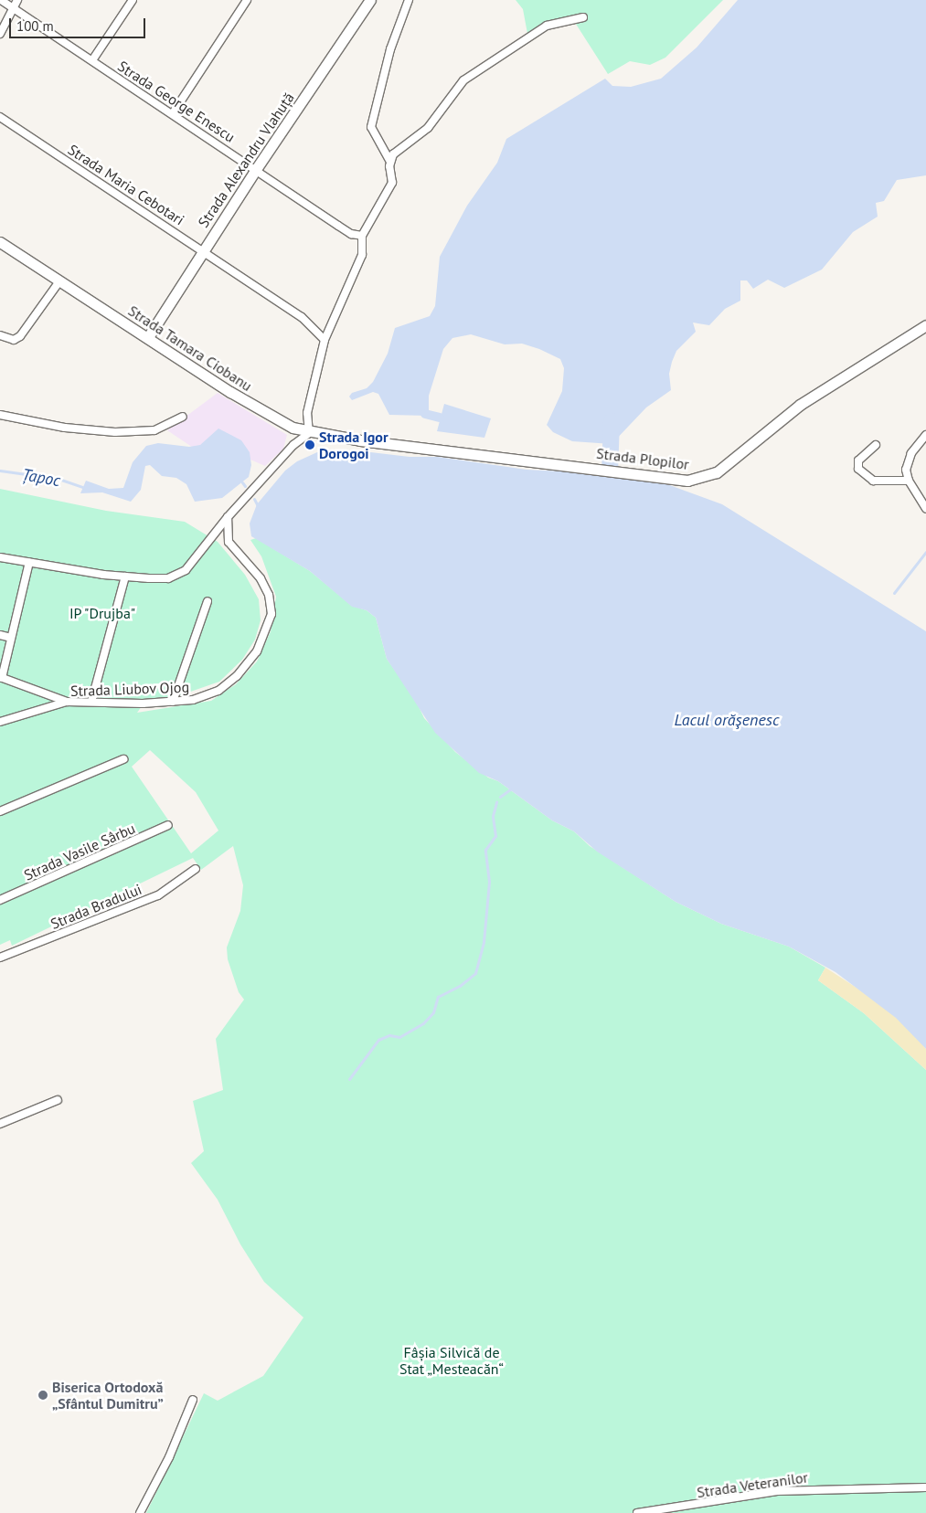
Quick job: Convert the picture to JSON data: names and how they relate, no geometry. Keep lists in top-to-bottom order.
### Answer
{
  "streets": {
    "street": [
      "Strada George Enescu",
      "Strada Аlexandru Vlahuță",
      "Strada Maria Cebotari",
      "Strada Tamara Ciobanu",
      "Strada Plopilor",
      "Strada Liubov Ojog",
      "Strada Vasile Sârbu",
      "Strada Bradului",
      "Strada Veteranilor"
    ]
  },
  "crossings": [
    ["Strada George Enescu", "Strada Аlexandru Vlahuță"],
    ["Strada Аlexandru Vlahuță", "Strada Maria Cebotari"],
    ["Strada Аlexandru Vlahuță", "Strada Tamara Ciobanu"],
    ["Strada Tamara Ciobanu", "Strada Plopilor"]
  ],
  "water": ["Țapoc", "Lacul orăşenesc"],
  "parks": ["IP \"Drujba\"", "Fâșia Silvică de Stat „Mesteacăn“"],
  "places": ["Strada Igor Dorogoi", "Biserica Ortodoxă „Sfântul Dumitru”"],
  "scale_bar": "100 m"
}
